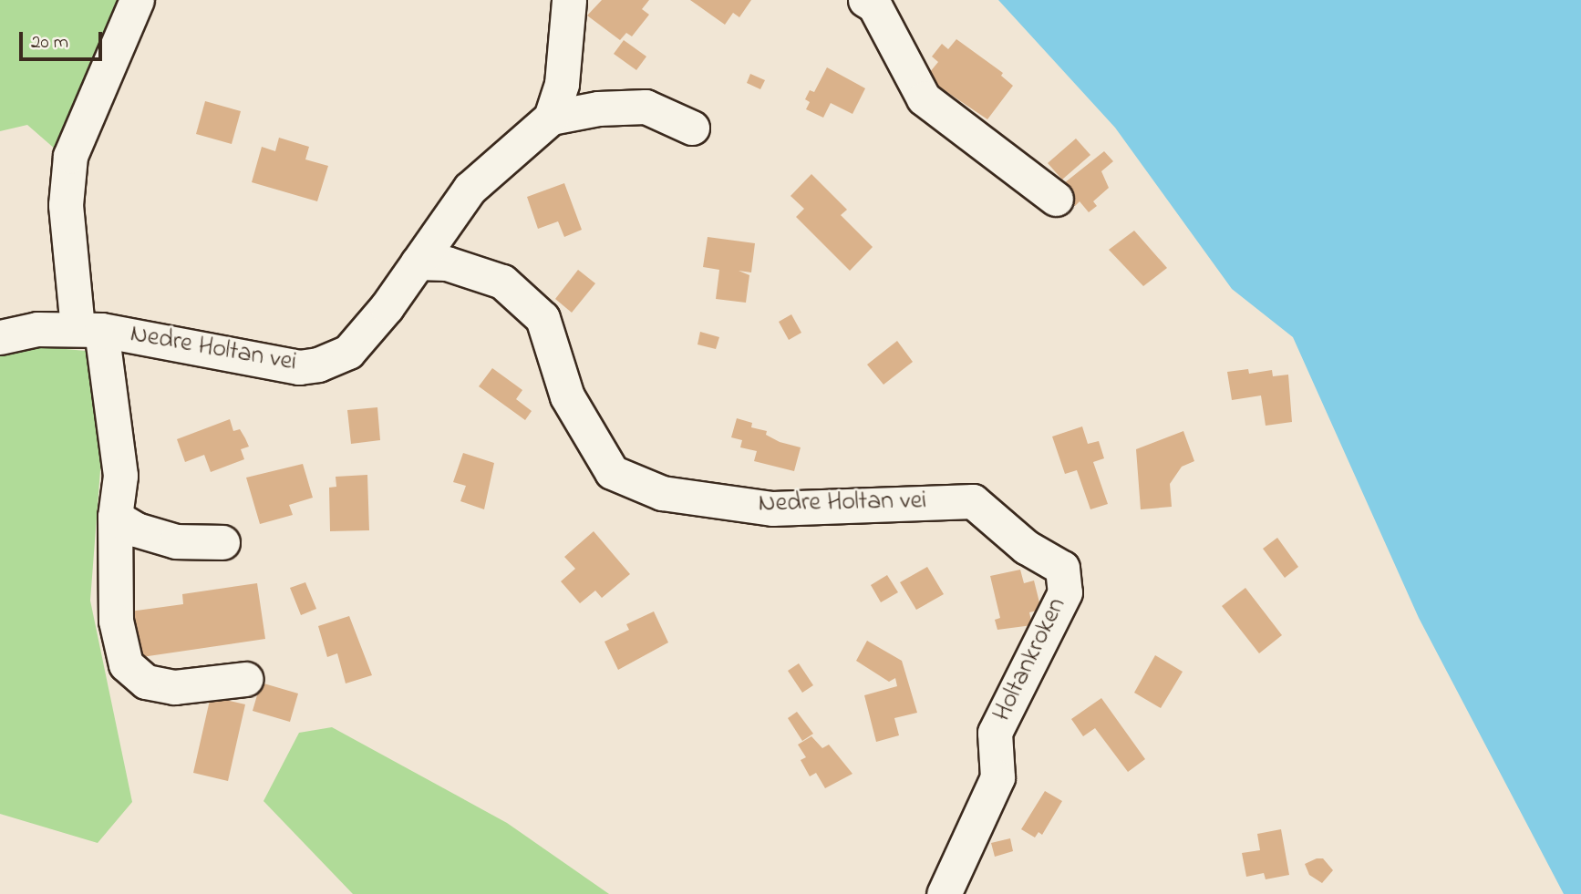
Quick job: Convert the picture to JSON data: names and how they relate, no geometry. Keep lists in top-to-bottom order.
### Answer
{
  "streets": {
    "street": ["Nedre Holtan vei", "Holtankroken"]
  },
  "crossings": [
    ["Nedre Holtan vei", "Holtankroken"]
  ],
  "scale_bar": "20 m"
}
